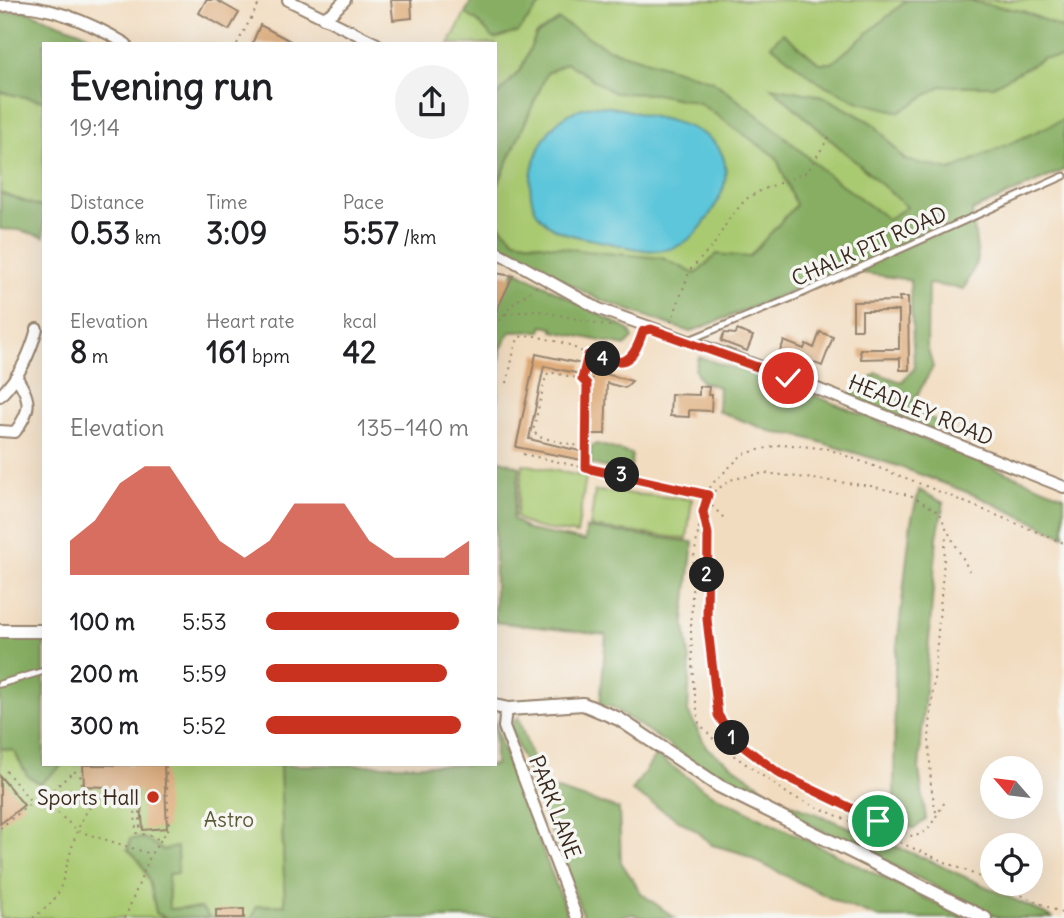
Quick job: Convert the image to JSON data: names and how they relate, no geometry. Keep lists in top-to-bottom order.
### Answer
{
  "streets": {
    "street": ["HEADLEY ROAD", "PARK LANE"],
    "lane": ["CHALK PIT ROAD"]
  },
  "crossings": [
    ["CHALK PIT ROAD", "HEADLEY ROAD"]
  ],
  "parks": ["Astro"],
  "places": ["Sports Hall"],
  "north": "top left",
  "page": {
    "heading": ["Evening run", "19:14"],
    "stats": [
      ["Distance", "0.53 km"],
      ["Time", "3:09"],
      ["Pace", "5:57 /km"],
      ["Elevation", "8 m"],
      ["Heart rate", "161 bpm"],
      ["kcal", "42"]
    ],
    "pins": [
      "4",
      "3",
      "2",
      "1"
    ],
    "chart": ["Elevation", "135–140 m"],
    "list": [
      {
        "name": "100 m",
        "note": "5:53"
      },
      {
        "name": "200 m",
        "note": "5:59"
      },
      {
        "name": "300 m",
        "note": "5:52"
      }
    ]
  }
}
